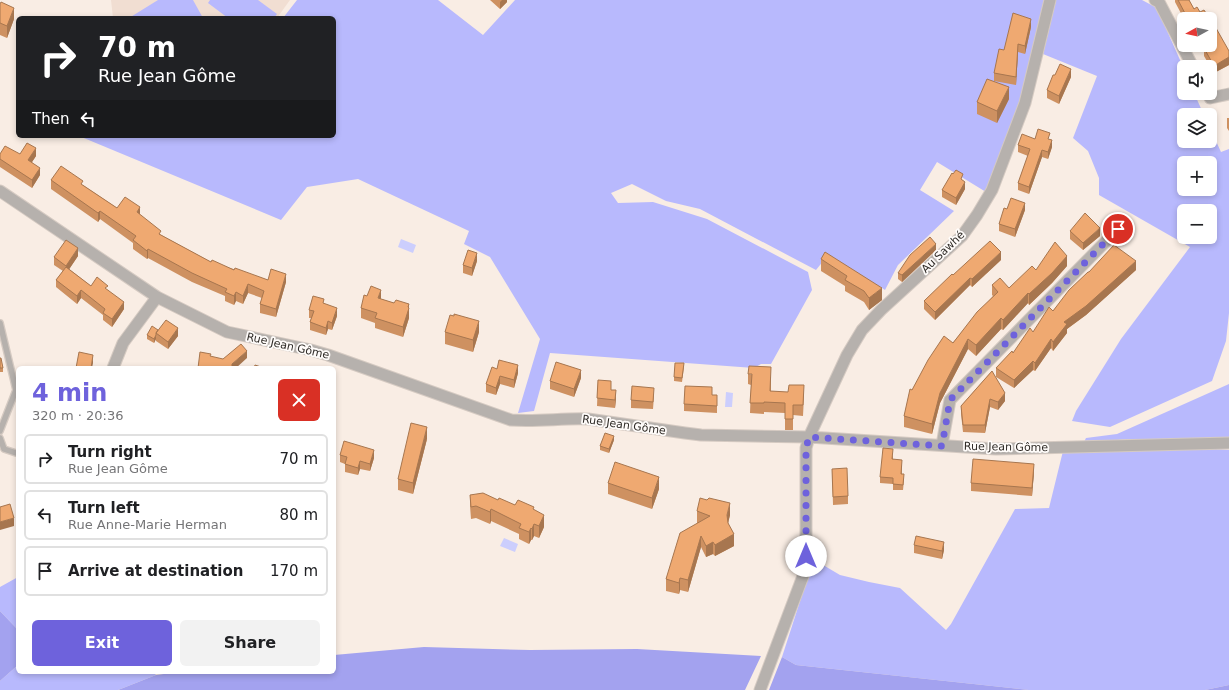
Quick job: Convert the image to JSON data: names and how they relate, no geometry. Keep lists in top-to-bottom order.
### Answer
{
  "streets": {
    "street": ["Au Sawhé", "Rue Jean Gôme"]
  },
  "crossings": [
    ["Au Sawhé", "Rue Jean Gôme"]
  ],
  "north": "left",
  "page": {
    "map_buttons": ["+", "−"],
    "turn": ["70 m", "Rue Jean Gôme"],
    "then": "Then",
    "heading": ["4 min", "320 m · 20:36"],
    "list": [
      {
        "name": "Turn right",
        "note": "Rue Jean Gôme",
        "value": "70 m"
      },
      {
        "name": "Turn left",
        "note": "Rue Anne-Marie Herman",
        "value": "80 m"
      },
      {
        "name": "Arrive at destination",
        "value": "170 m"
      }
    ],
    "buttons": ["Exit", "Share"]
  }
}
